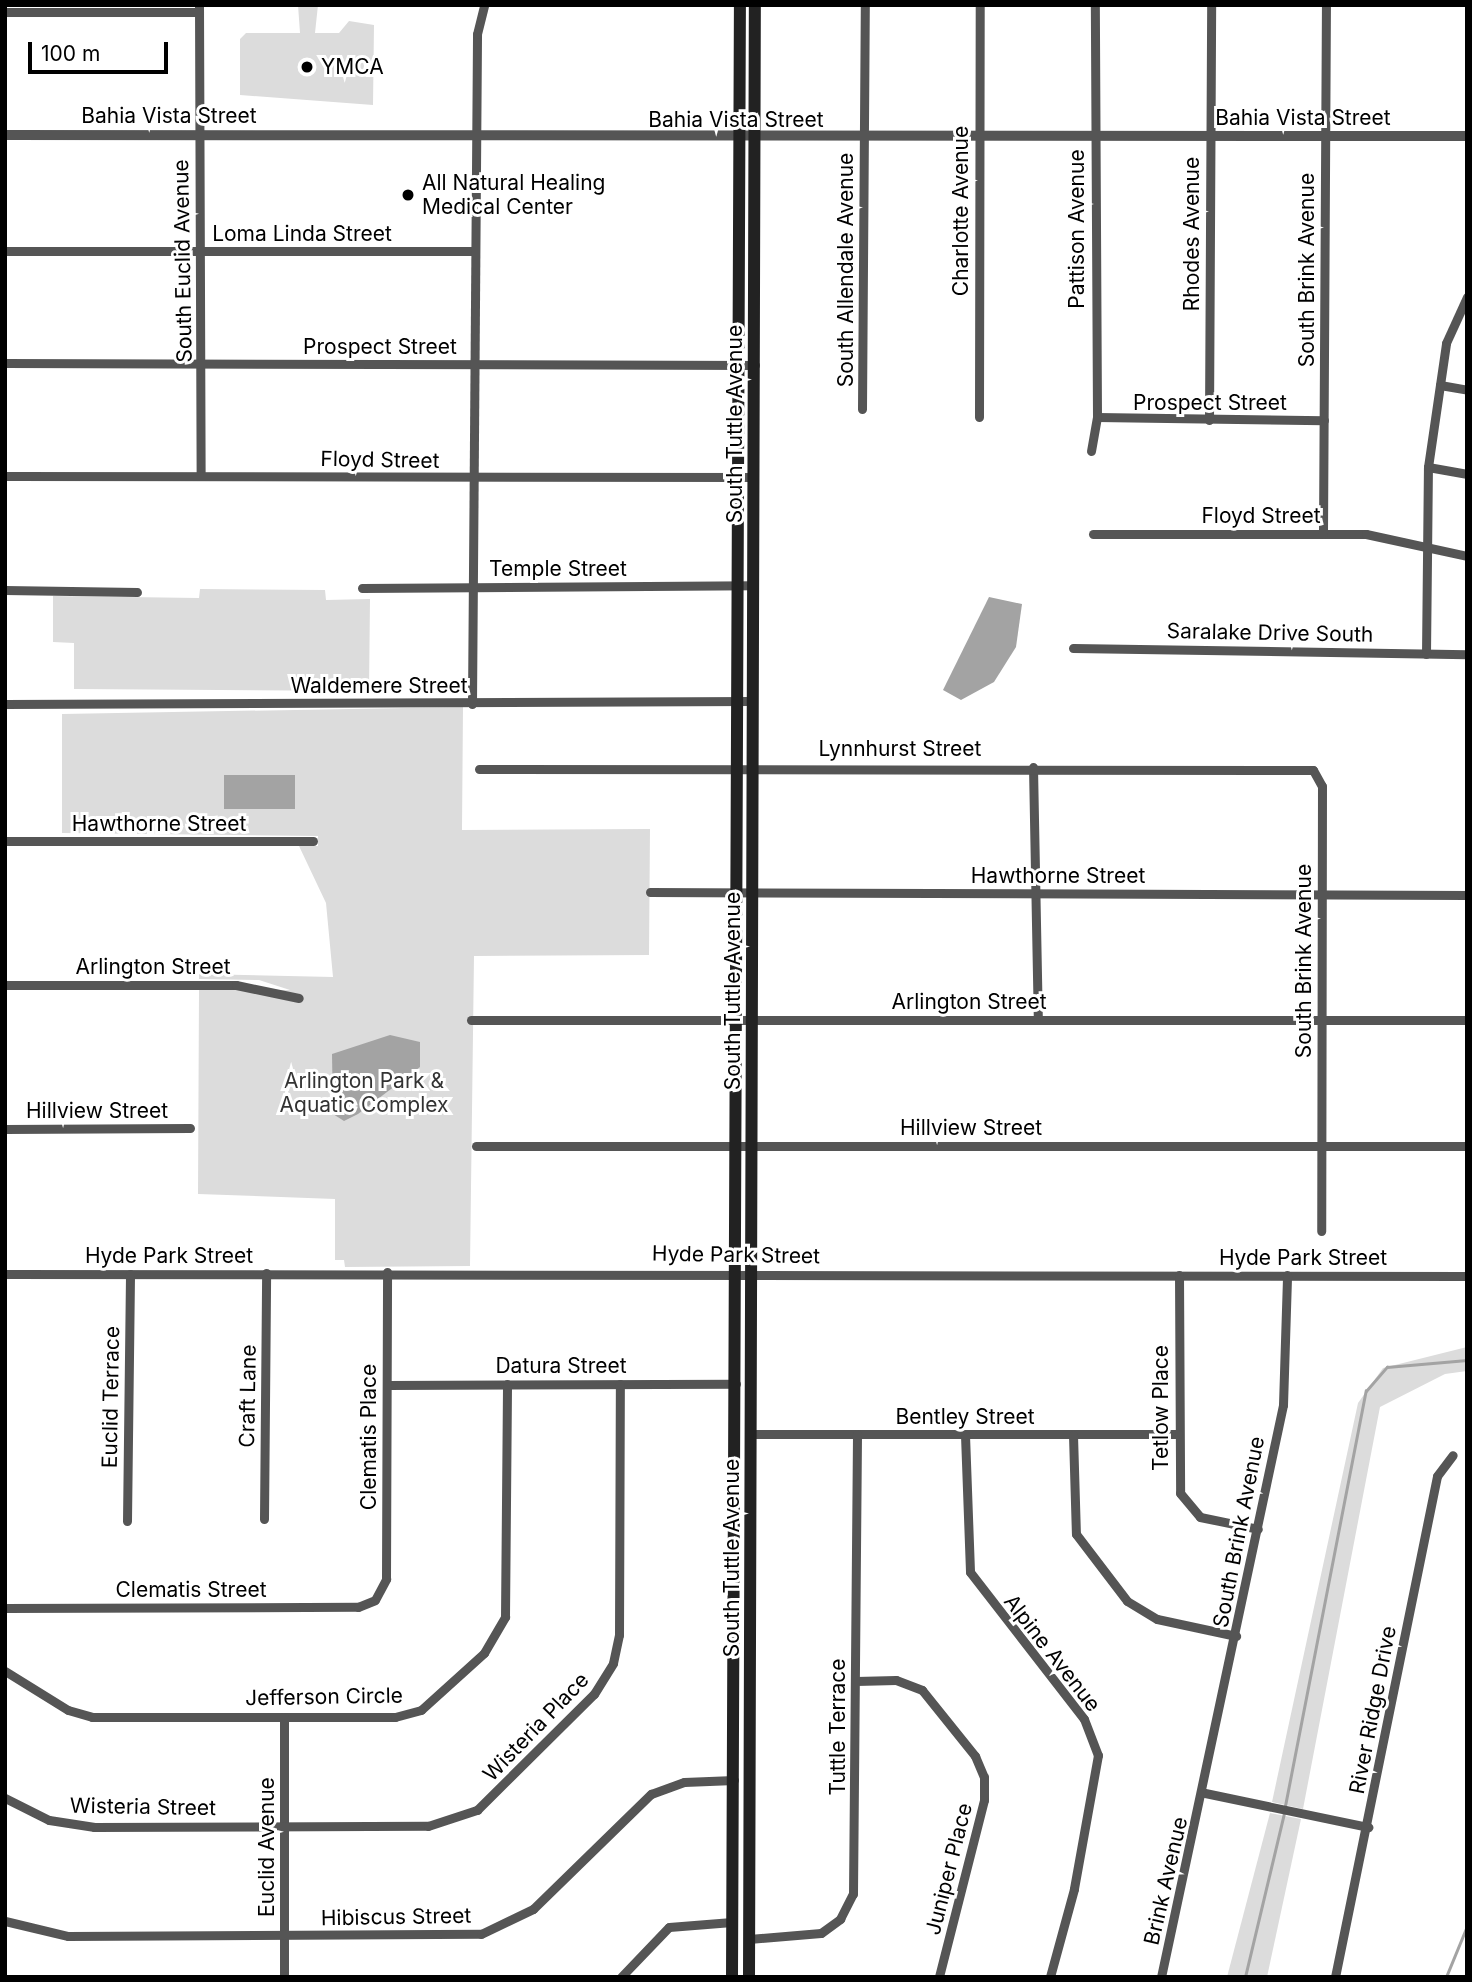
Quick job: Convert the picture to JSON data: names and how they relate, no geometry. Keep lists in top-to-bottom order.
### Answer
{
  "streets": {
    "main road": ["South Tuttle Avenue"],
    "street": [
      "Bahia Vista Street",
      "Charlotte Avenue",
      "Pattison Avenue",
      "Loma Linda Street",
      "Rhodes Avenue",
      "South Euclid Avenue",
      "South Allendale Avenue",
      "South Brink Avenue",
      "Prospect Street",
      "Floyd Street",
      "Temple Street",
      "Saralake Drive South",
      "Waldemere Street",
      "Lynnhurst Street",
      "Hawthorne Street",
      "Arlington Street",
      "Hillview Street",
      "Hyde Park Street",
      "Datura Street",
      "Craft Lane",
      "Euclid Terrace",
      "Tetlow Place",
      "Bentley Street",
      "Clematis Place",
      "Clematis Street",
      "Alpine Avenue",
      "Jefferson Circle",
      "River Ridge Drive",
      "Wisteria Place",
      "Tuttle Terrace",
      "Wisteria Street",
      "Euclid Avenue",
      "Juniper Place",
      "Brink Avenue",
      "Hibiscus Street"
    ]
  },
  "crossings": [
    ["Bahia Vista Street", "Charlotte Avenue"],
    ["Bahia Vista Street", "Pattison Avenue"],
    ["Bahia Vista Street", "Rhodes Avenue"],
    ["Bahia Vista Street", "South Euclid Avenue"],
    ["Bahia Vista Street", "South Allendale Avenue"],
    ["Bahia Vista Street", "South Brink Avenue"],
    ["Bahia Vista Street", "South Tuttle Avenue"],
    ["Pattison Avenue", "Prospect Street"],
    ["Loma Linda Street", "South Euclid Avenue"],
    ["Rhodes Avenue", "Prospect Street"],
    ["South Euclid Avenue", "Prospect Street"],
    ["South Euclid Avenue", "Floyd Street"],
    ["South Brink Avenue", "Prospect Street"],
    ["South Brink Avenue", "Floyd Street"],
    ["South Brink Avenue", "Lynnhurst Street"],
    ["South Brink Avenue", "Hawthorne Street"],
    ["South Brink Avenue", "Arlington Street"],
    ["South Brink Avenue", "Hillview Street"],
    ["South Brink Avenue", "Hyde Park Street"],
    ["South Brink Avenue", "Tetlow Place"],
    ["South Brink Avenue", "Brink Avenue"],
    ["Prospect Street", "South Tuttle Avenue"],
    ["South Tuttle Avenue", "Floyd Street"],
    ["South Tuttle Avenue", "Temple Street"],
    ["South Tuttle Avenue", "Waldemere Street"],
    ["South Tuttle Avenue", "Lynnhurst Street"],
    ["South Tuttle Avenue", "Hawthorne Street"],
    ["South Tuttle Avenue", "Arlington Street"],
    ["South Tuttle Avenue", "Hillview Street"],
    ["South Tuttle Avenue", "Hyde Park Street"],
    ["South Tuttle Avenue", "Datura Street"],
    ["South Tuttle Avenue", "Bentley Street"],
    ["South Tuttle Avenue", "Tuttle Terrace"],
    ["South Tuttle Avenue", "Hibiscus Street"],
    ["Hyde Park Street", "Craft Lane"],
    ["Hyde Park Street", "Euclid Terrace"],
    ["Hyde Park Street", "Tetlow Place"],
    ["Hyde Park Street", "Clematis Place"],
    ["Datura Street", "Clematis Place"],
    ["Datura Street", "Jefferson Circle"],
    ["Datura Street", "Wisteria Place"],
    ["Tetlow Place", "Bentley Street"],
    ["Bentley Street", "Alpine Avenue"],
    ["Bentley Street", "Tuttle Terrace"],
    ["Clematis Place", "Clematis Street"],
    ["Jefferson Circle", "Euclid Avenue"],
    ["Wisteria Place", "Wisteria Street"],
    ["Wisteria Place", "Euclid Avenue"],
    ["Tuttle Terrace", "Juniper Place"],
    ["Wisteria Street", "Euclid Avenue"],
    ["Euclid Avenue", "Hibiscus Street"]
  ],
  "parks": ["Arlington Park & Aquatic Complex"],
  "places": ["YMCA", "All Natural Healing Medical Center"],
  "scale_bar": "100 m"
}
